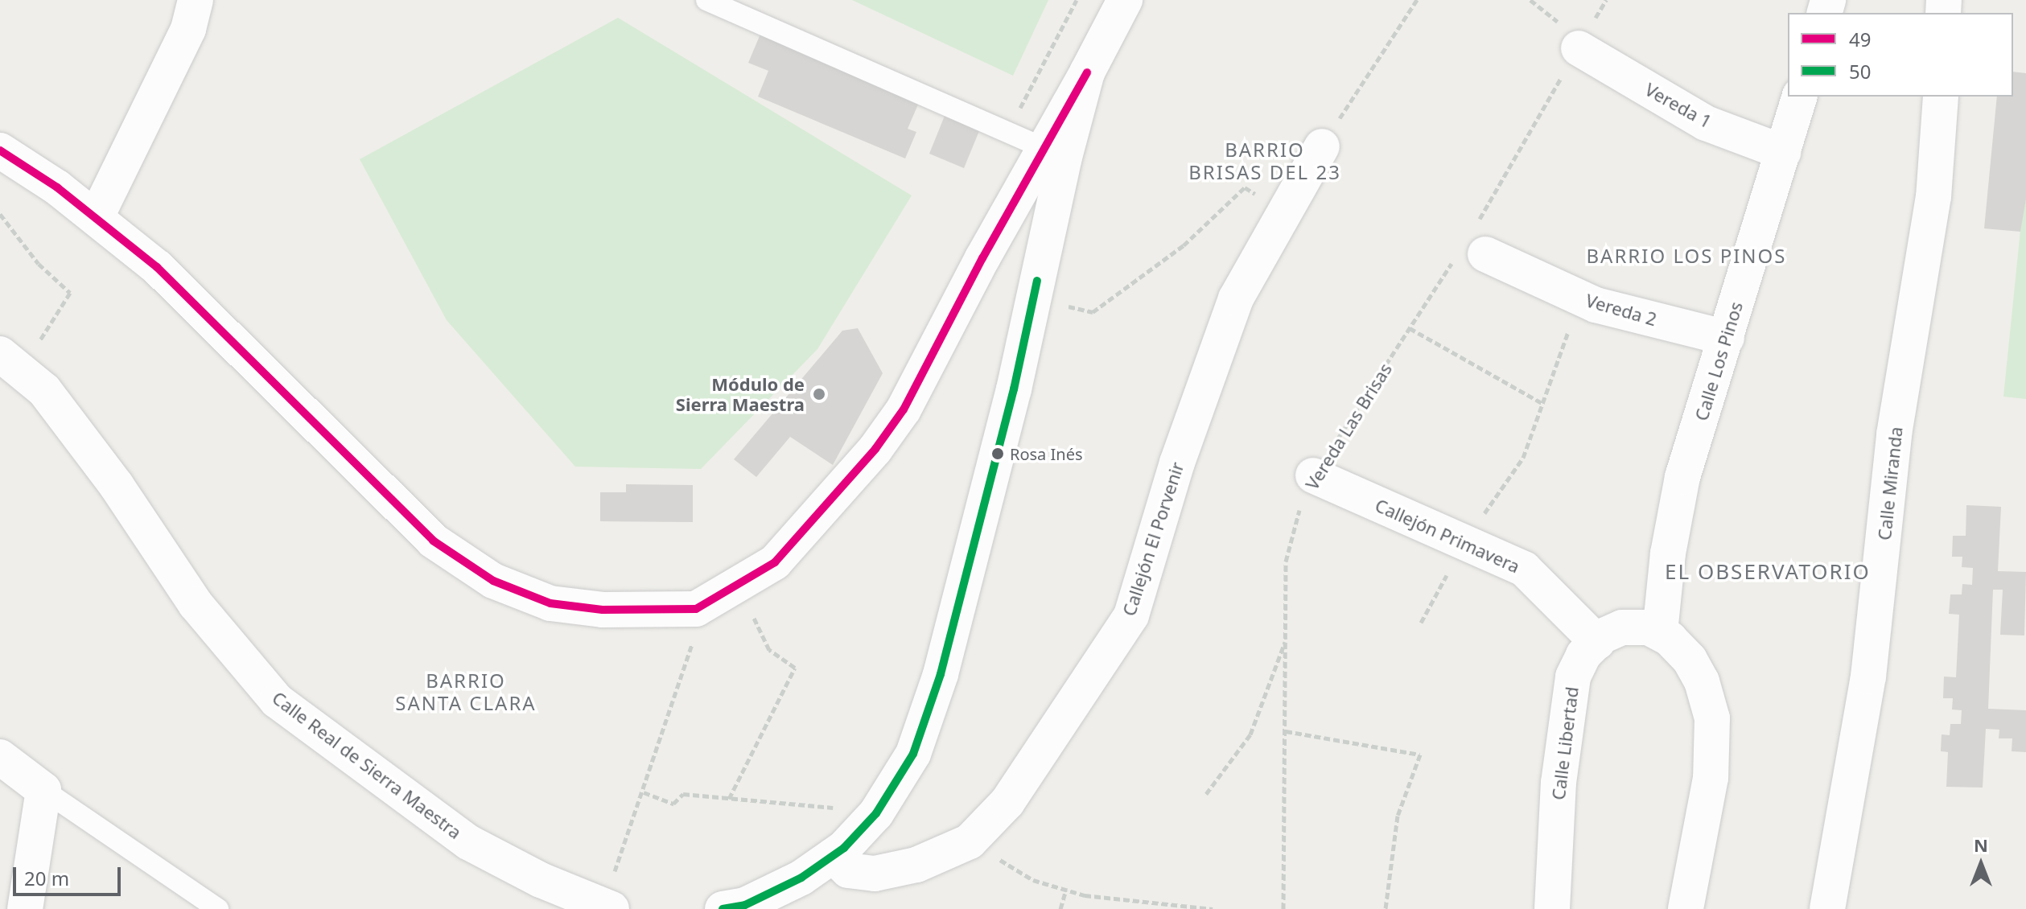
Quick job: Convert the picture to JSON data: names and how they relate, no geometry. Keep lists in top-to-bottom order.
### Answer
{
  "streets": {
    "street": [
      "Vereda 1",
      "Vereda 2",
      "Calle Los Pinos",
      "Calle Miranda",
      "Callejón Primavera",
      "Callejón El Porvenir",
      "Calle Libertad",
      "Calle Real de Sierra Maestra"
    ],
    "path": ["Vereda Las Brisas"]
  },
  "crossings": [
    ["Vereda 1", "Calle Los Pinos"],
    ["Vereda 1", "Vereda Las Brisas"],
    ["Vereda 2", "Calle Los Pinos"],
    ["Vereda 2", "Vereda Las Brisas"],
    ["Calle Los Pinos", "Calle Libertad"],
    ["Vereda Las Brisas", "Callejón Primavera"],
    ["Callejón Primavera", "Calle Libertad"]
  ],
  "districts": [
    "BARRIO BRISAS DEL 23",
    "BARRIO LOS PINOS",
    "EL OBSERVATORIO",
    "BARRIO SANTA CLARA"
  ],
  "places": ["Módulo de Sierra Maestra", "Rosa Inés"],
  "lines": ["transit line 49", "transit line 50"],
  "legend": ["49", "50"],
  "scale_bar": "20 m",
  "north": "top"
}
